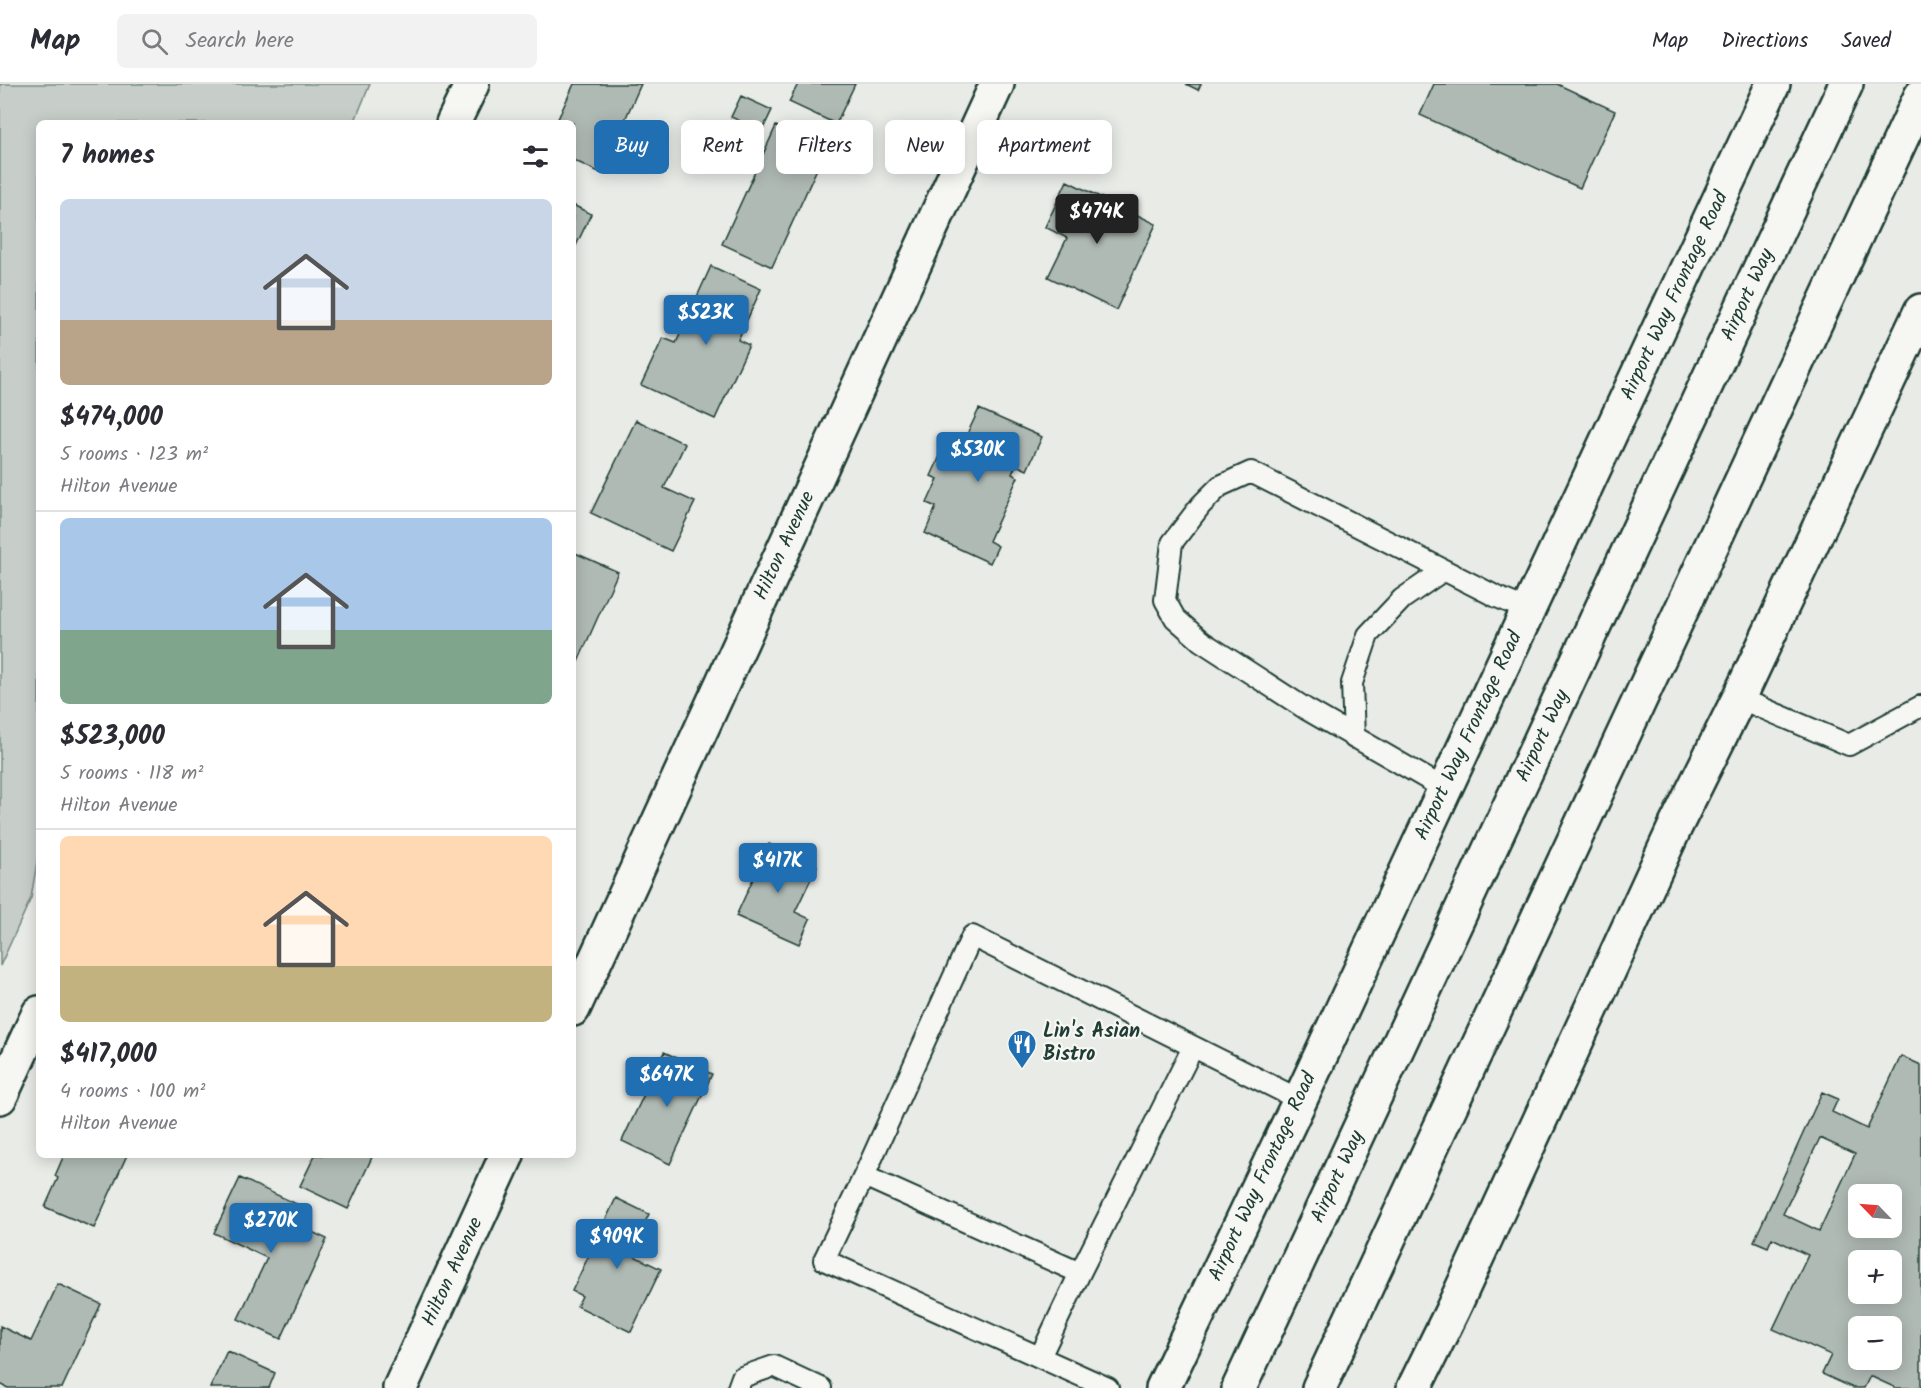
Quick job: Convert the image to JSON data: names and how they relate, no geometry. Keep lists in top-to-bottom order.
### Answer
{
  "streets": {
    "street": ["Airport Way", "Airport Way Frontage Road", "Hilton Avenue"]
  },
  "places": {
    "restaurant": ["Lin's Asian Bistro"]
  },
  "north": "top left",
  "page": {
    "header": "Map",
    "search": "Search here",
    "nav": ["Map", "Directions", "Saved"],
    "chip": [
      "Buy",
      "Rent",
      "Filters",
      "New",
      "Apartment"
    ],
    "heading": "7 homes",
    "list": [
      {
        "name": "$474,000",
        "note": "5 rooms · 123 m² · Hilton Avenue"
      },
      {
        "name": "$523,000",
        "note": "5 rooms · 118 m² · Hilton Avenue"
      },
      {
        "name": "$417,000",
        "note": "4 rooms · 100 m² · Hilton Avenue"
      }
    ],
    "price": [
      "$474K",
      "$523K",
      "$530K",
      "$417K",
      "$647K",
      "$270K",
      "$909K"
    ],
    "map_buttons": ["+", "−"]
  }
}
